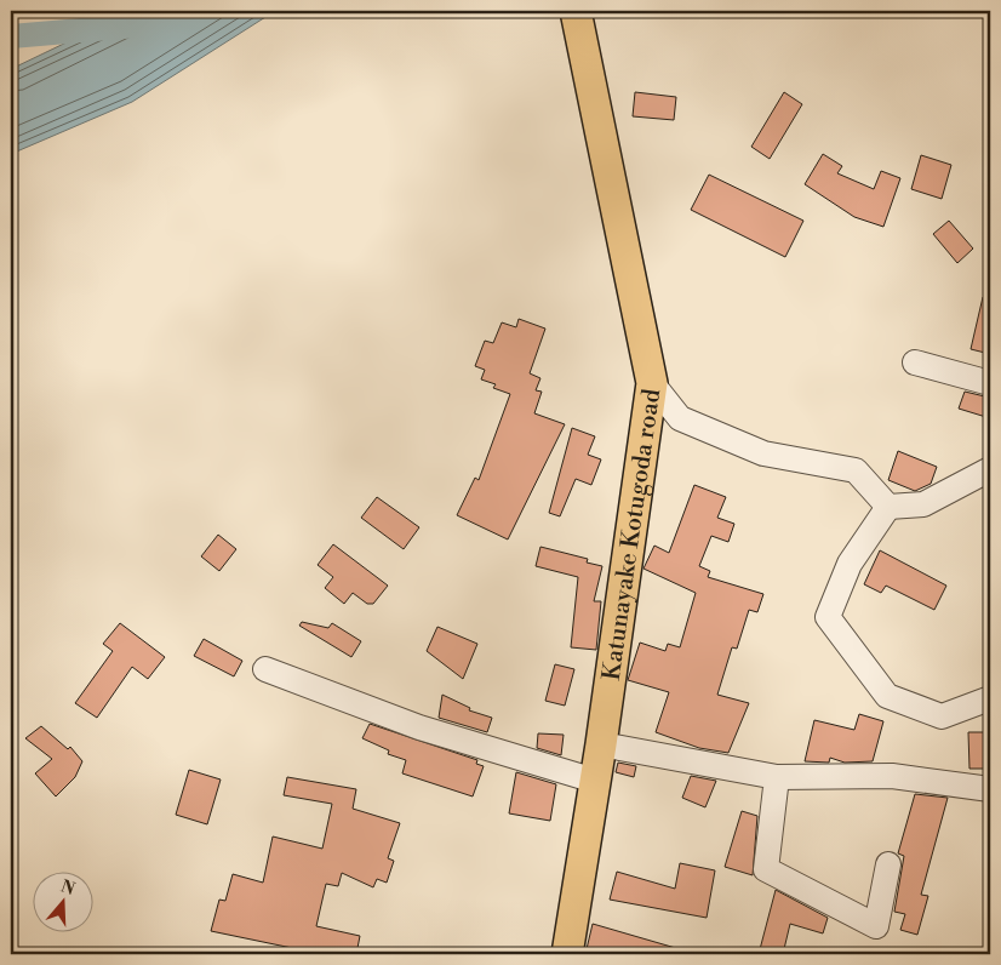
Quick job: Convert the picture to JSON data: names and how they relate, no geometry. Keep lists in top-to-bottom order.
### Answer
{
  "streets": {
    "main road": ["Katunayake Kotugoda road"]
  },
  "north": "top"
}
